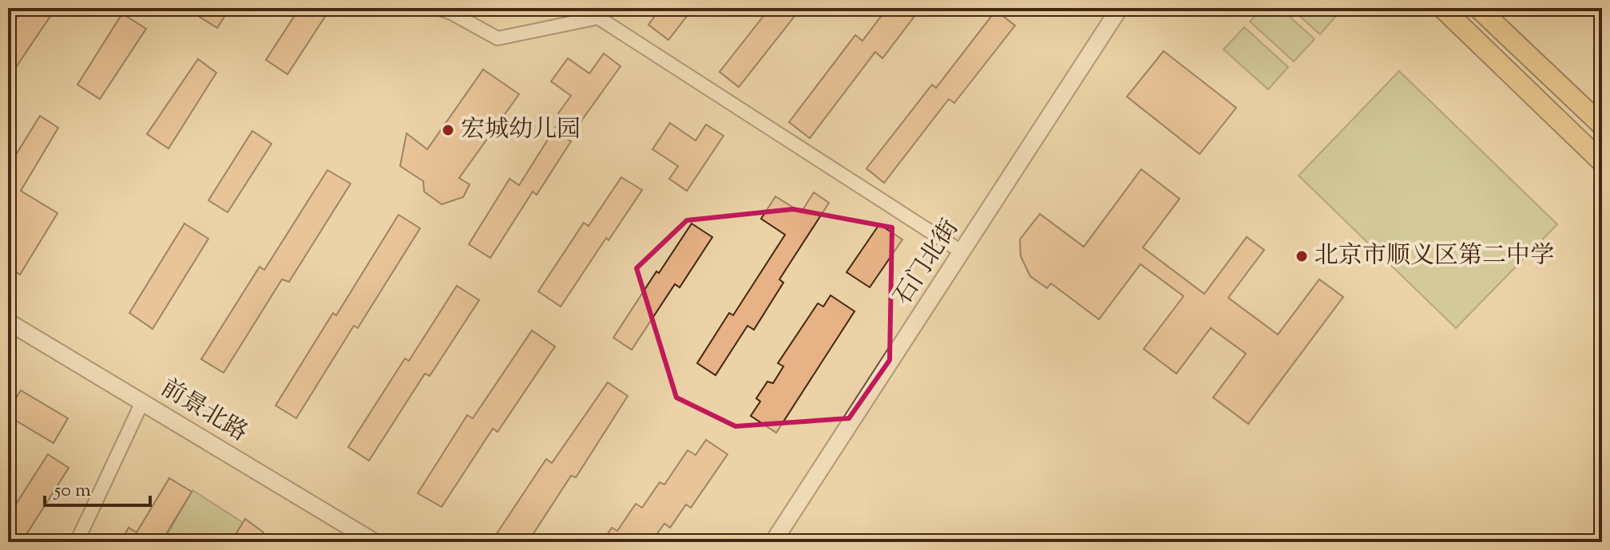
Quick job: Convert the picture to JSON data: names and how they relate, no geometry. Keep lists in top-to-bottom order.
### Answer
{
  "streets": {
    "street": ["石门北街", "前景北路"]
  },
  "places": ["宏城幼儿园", "北京市顺义区第二中学"],
  "scale_bar": "50 m"
}
